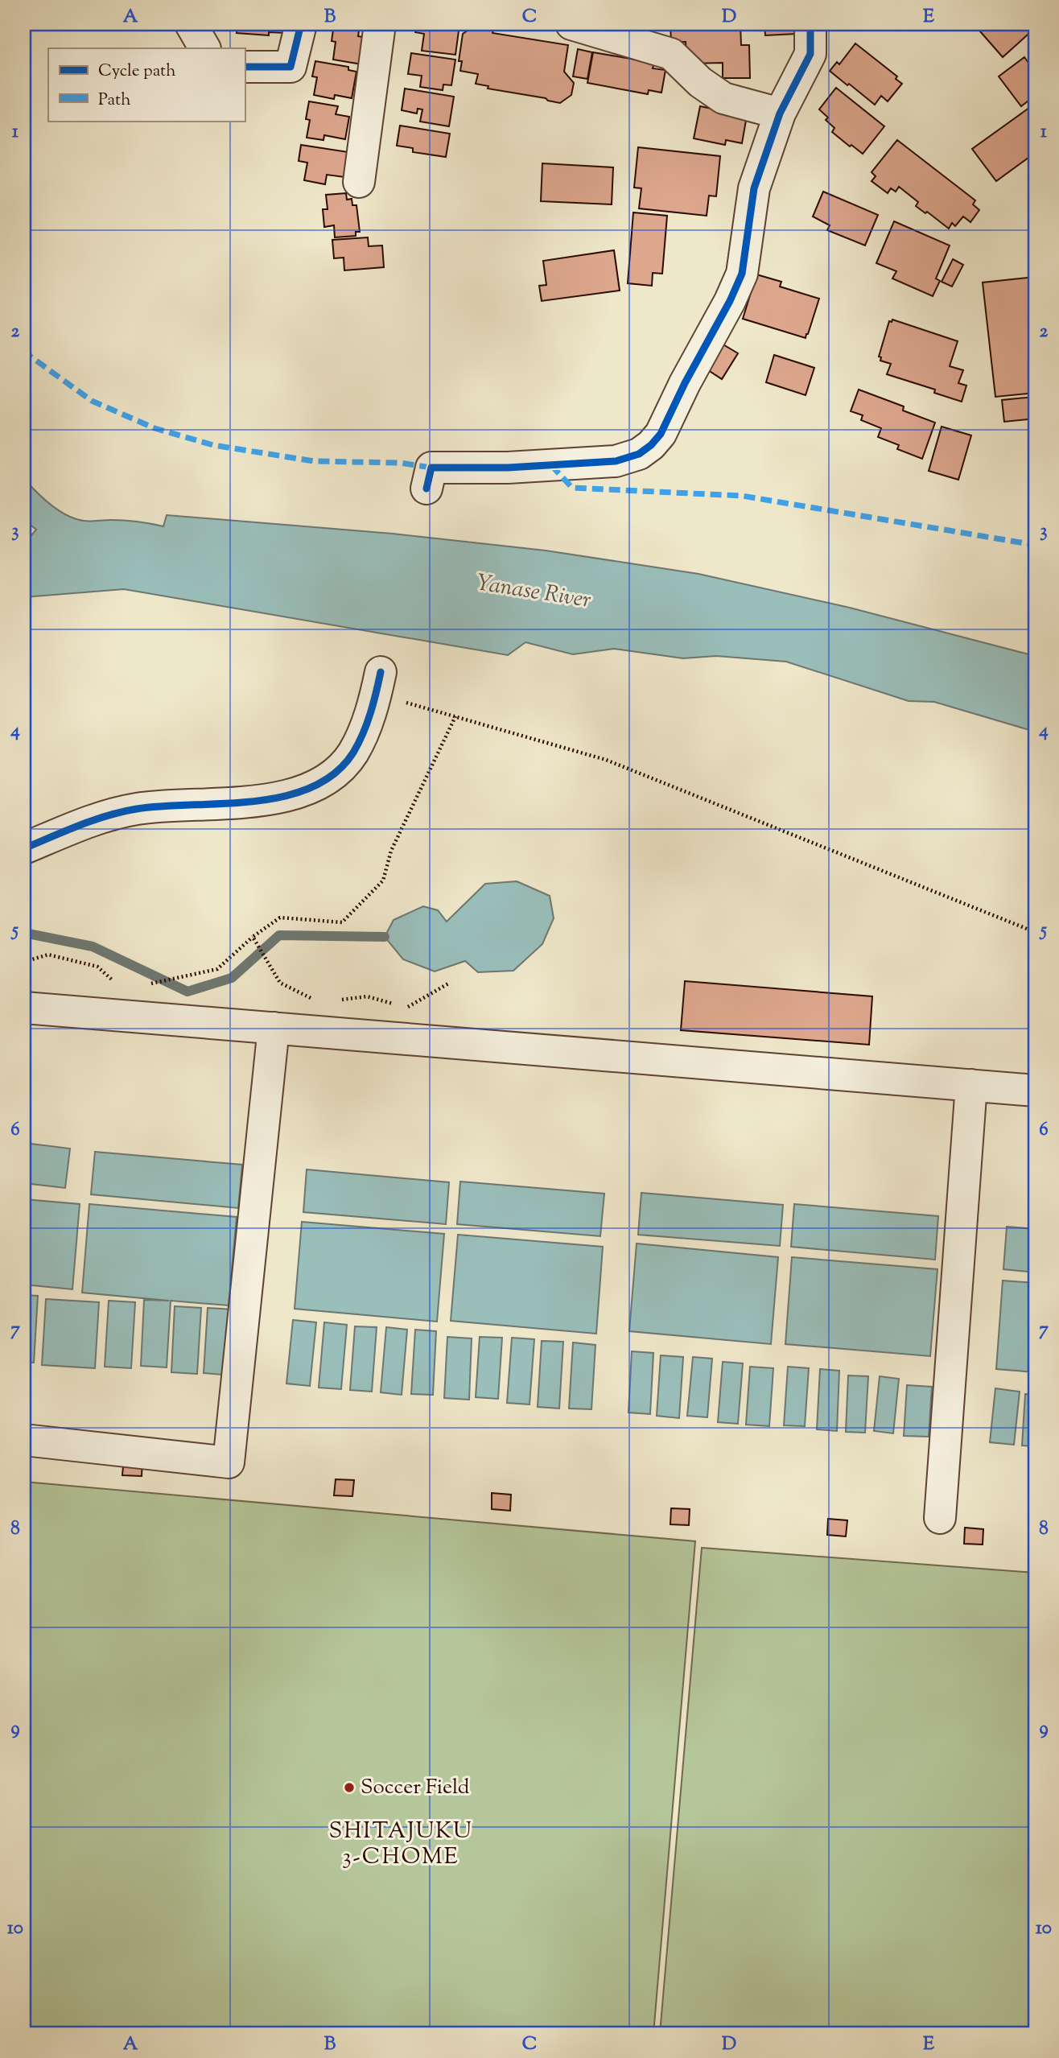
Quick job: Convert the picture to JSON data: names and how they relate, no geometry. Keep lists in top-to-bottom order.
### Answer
{
  "districts": ["SHITAJUKU 3-CHOME"],
  "water": ["Yanase River"],
  "places": ["Soccer Field"],
  "legend": ["Cycle path", "Path"],
  "grid": {
    "columns": [
      "A",
      "B",
      "C",
      "D",
      "E"
    ],
    "rows": [
      "1",
      "2",
      "3",
      "4",
      "5",
      "6",
      "7",
      "8",
      "9",
      "10"
    ]
  }
}
